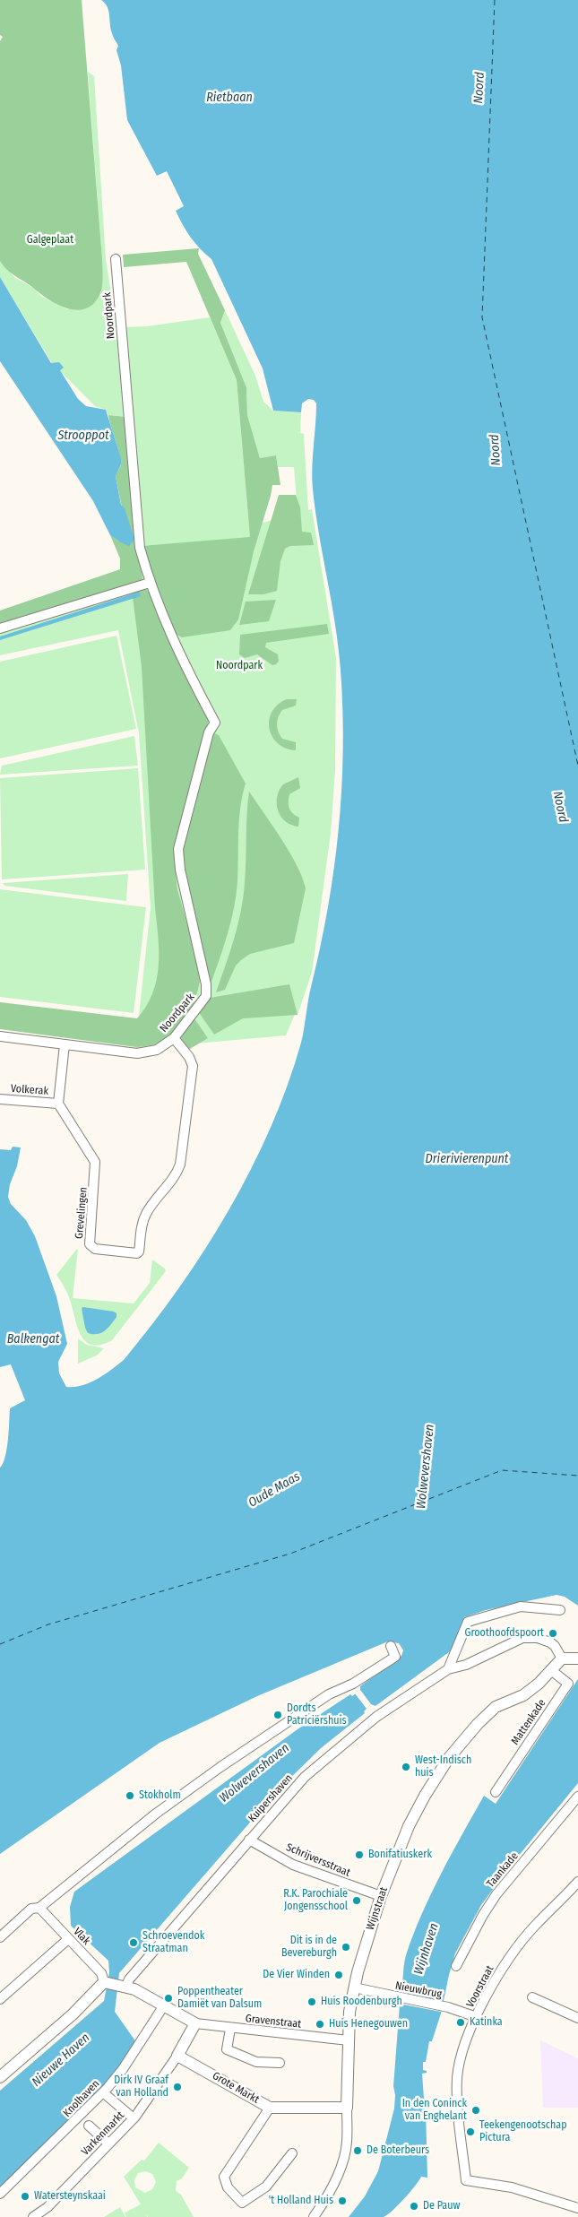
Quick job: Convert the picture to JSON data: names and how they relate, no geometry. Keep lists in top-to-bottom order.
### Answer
{
  "streets": {
    "street": [
      "Noordpark",
      "Volkerak",
      "Grevelingen",
      "Mattenkade",
      "Kuipershaven",
      "Schrijversstraat",
      "Taankade",
      "Wijnstraat",
      "Vlak",
      "Voorstraat",
      "Nieuwbrug",
      "Gravenstraat",
      "Grote Markt",
      "Knolhaven",
      "Varkenmarkt"
    ]
  },
  "crossings": [
    ["Noordpark", "Grevelingen"],
    ["Volkerak", "Grevelingen"],
    ["Mattenkade", "Wijnstraat"],
    ["Kuipershaven", "Schrijversstraat"],
    ["Kuipershaven", "Wijnstraat"],
    ["Schrijversstraat", "Wijnstraat"],
    ["Wijnstraat", "Nieuwbrug"],
    ["Wijnstraat", "Gravenstraat"],
    ["Voorstraat", "Nieuwbrug"],
    ["Grote Markt", "Varkenmarkt"]
  ],
  "water": [
    "Noord",
    "Rietbaan",
    "Strooppot",
    "Drierivierenpunt",
    "Balkengat",
    "Wolwevershaven",
    "Oude Maas",
    "Wijnhaven",
    "Nieuwe Haven"
  ],
  "parks": ["Galgeplaat", "Noordpark"],
  "places": [
    "Groothoofdspoort",
    "Dordts Patriciërshuis",
    "West-Indisch huis",
    "Stokholm",
    "Bonifatiuskerk",
    "R.K. Parochiale Jongensschool",
    "Schroevendok Straatman",
    "Dit is in de Bevereburgh",
    "De Vier Winden",
    "Poppentheater Damiët van Dalsum",
    "Huis Roodenburgh",
    "Katinka",
    "Huis Henegouwen",
    "Dirk IV Graaf van Holland",
    "In den Coninck van Enghelant",
    "Teekengenootschap Pictura",
    "De Boterbeurs",
    "Watersteynskaai",
    "'t Holland Huis",
    "De Pauw"
  ]
}
